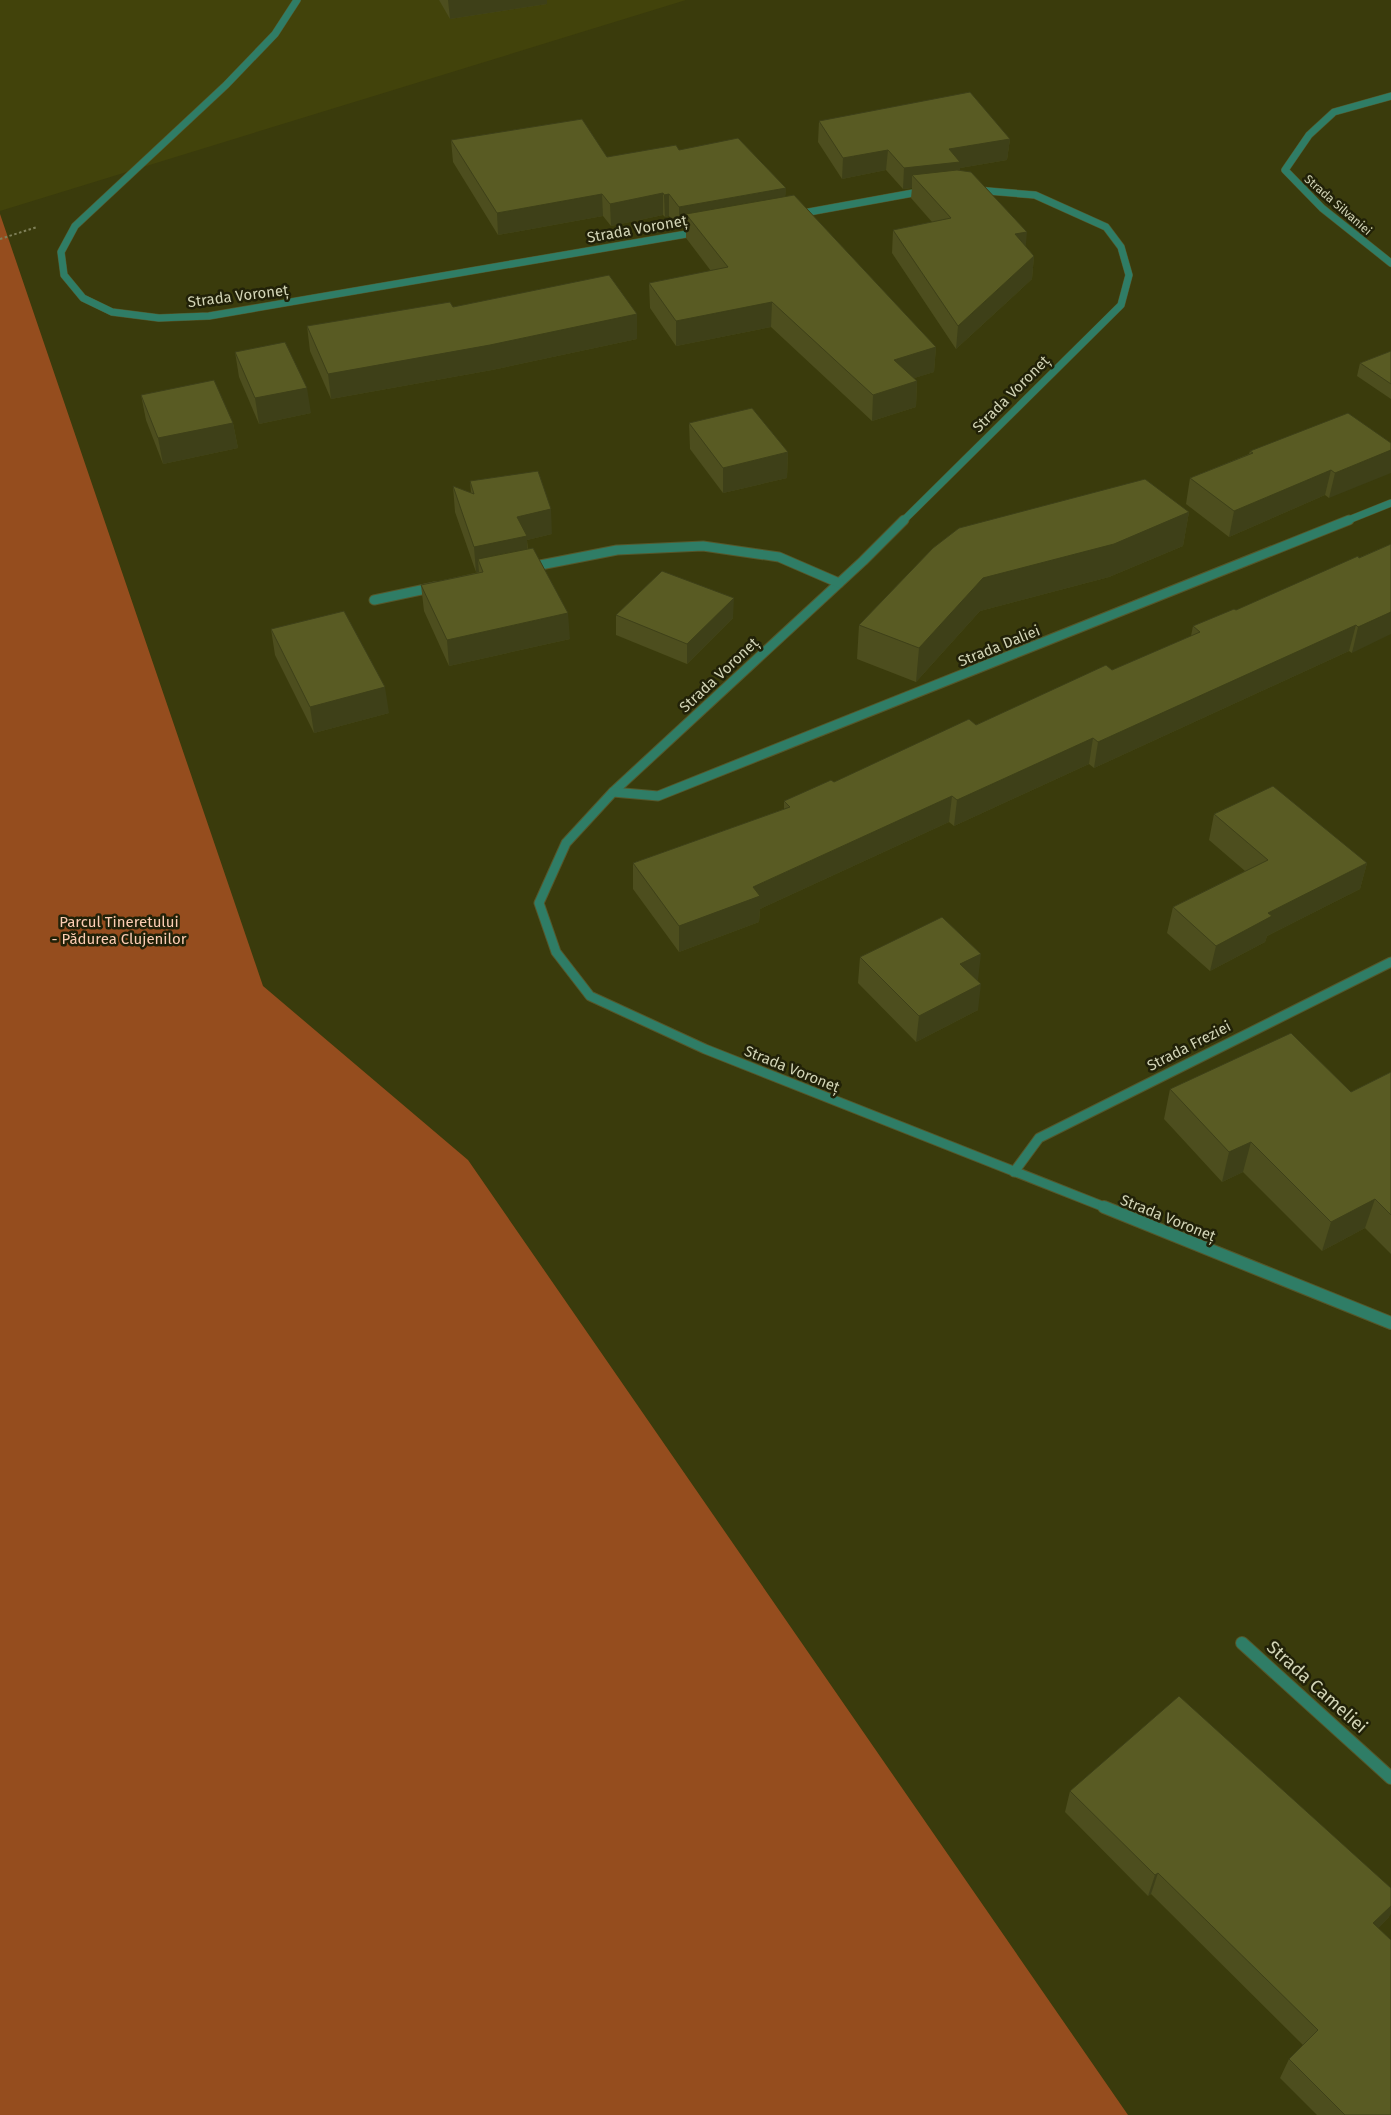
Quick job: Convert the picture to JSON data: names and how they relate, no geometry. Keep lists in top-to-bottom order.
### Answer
{
  "streets": {
    "street": [
      "Strada Silvaniei",
      "Strada Voroneț",
      "Strada Daliei",
      "Strada Freziei",
      "Strada Cameliei"
    ]
  },
  "crossings": [
    ["Strada Voroneț", "Strada Daliei"],
    ["Strada Voroneț", "Strada Freziei"]
  ],
  "parks": ["Parcul Tineretului - Pădurea Clujenilor"]
}
